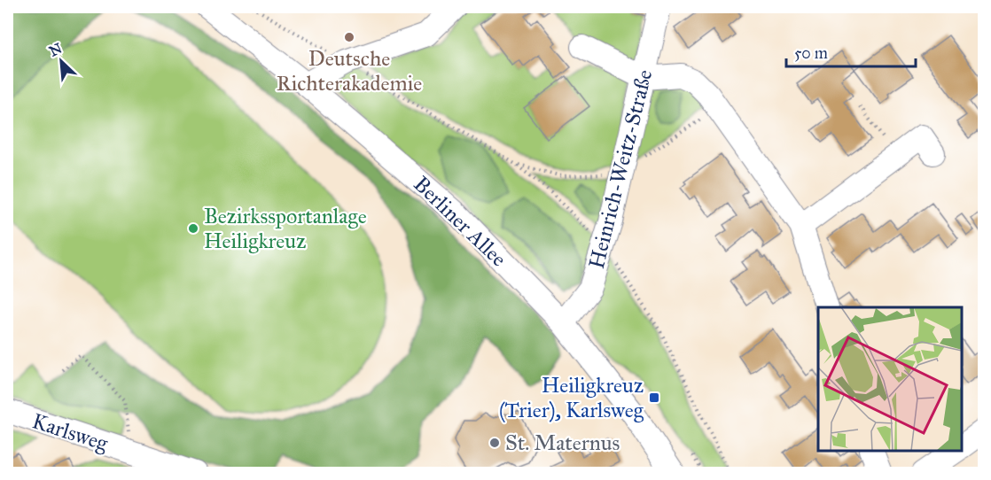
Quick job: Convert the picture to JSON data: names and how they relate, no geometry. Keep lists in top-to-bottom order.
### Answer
{
  "streets": {
    "street": ["Heinrich-Weitz-Straße", "Berliner Allee", "Karlsweg"]
  },
  "crossings": [
    ["Heinrich-Weitz-Straße", "Berliner Allee"]
  ],
  "places": {
    "other": ["Deutsche Richterakademie", "Bezirkssportanlage Heiligkreuz", "St. Maternus"],
    "transit": ["Heiligkreuz (Trier), Karlsweg"]
  },
  "scale_bar": "50 m",
  "north": "top left"
}
